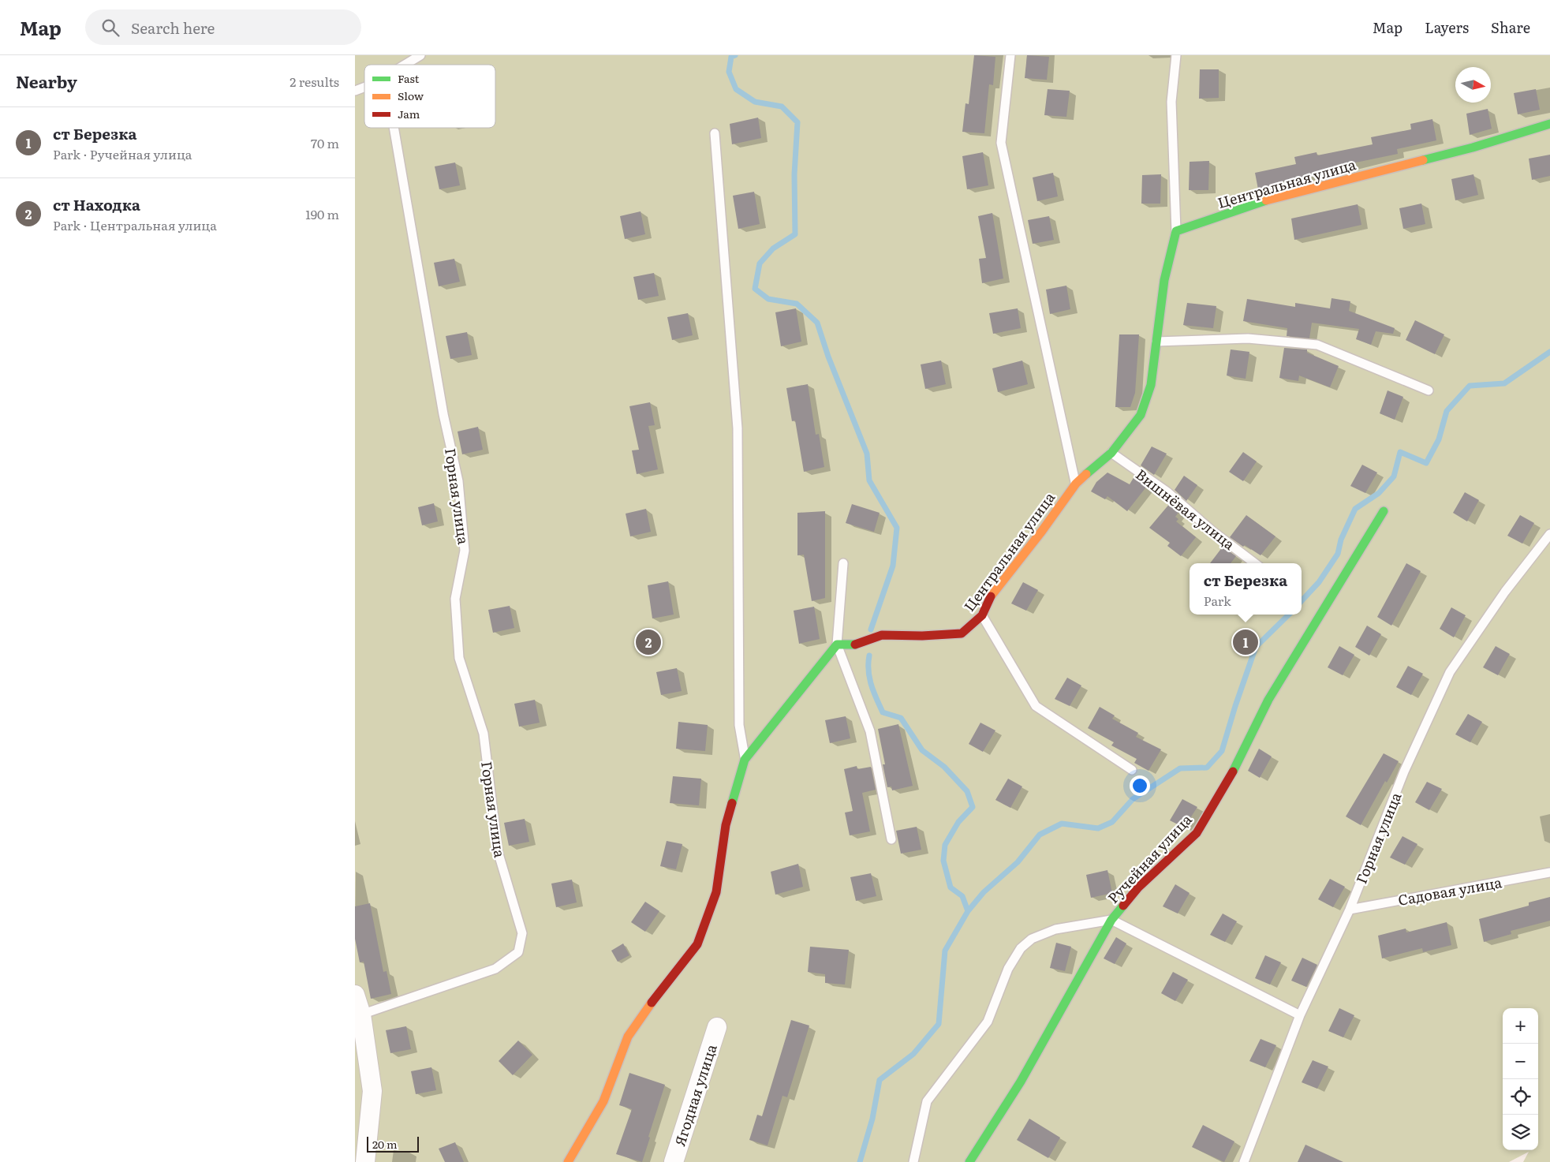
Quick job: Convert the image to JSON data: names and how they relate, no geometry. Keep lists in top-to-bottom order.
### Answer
{
  "streets": {
    "street": ["Центральная улица", "Ручейная улица", "Ягодная улица"],
    "lane": ["Горная улица", "Вишнёвая улица", "Садовая улица"]
  },
  "crossings": [
    ["Центральная улица", "Вишнёвая улица"],
    ["Горная улица", "Садовая улица"]
  ],
  "legend": ["Fast", "Slow", "Jam"],
  "scale_bar": "20 m",
  "north": "right",
  "page": {
    "header": "Map",
    "search": "Search here",
    "nav": ["Map", "Layers", "Share"],
    "heading": ["Nearby", "2 results"],
    "list": [
      {
        "mark": "1",
        "name": "ст Березка",
        "note": "Park · Ручейная улица",
        "value": "70 m"
      },
      {
        "mark": "2",
        "name": "ст Находка",
        "note": "Park · Центральная улица",
        "value": "190 m"
      }
    ],
    "popup": ["ст Березка", "Park"],
    "pins": ["1", "2"],
    "map_buttons": ["+", "−"],
    "scale": "20 m"
  }
}
